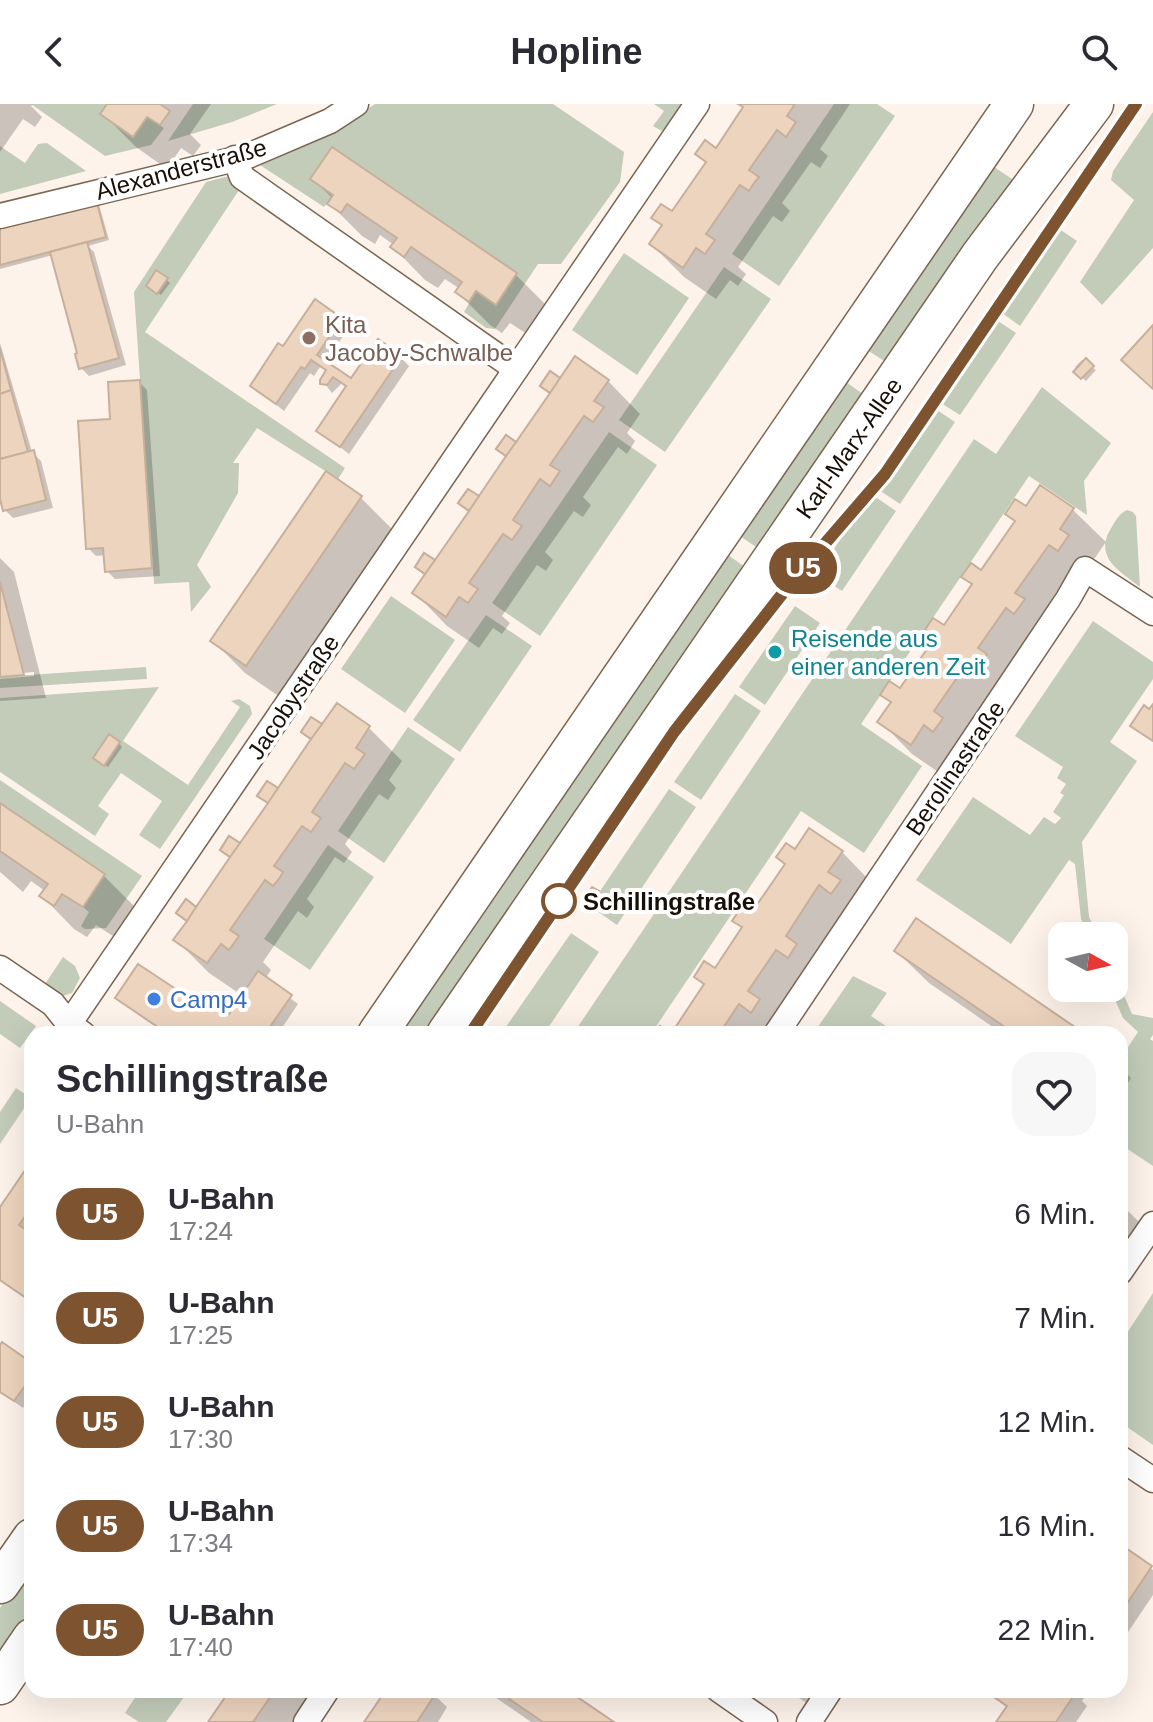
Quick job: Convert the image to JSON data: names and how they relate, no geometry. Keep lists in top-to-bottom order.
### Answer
{
  "streets": {
    "main road": ["Karl-Marx-Allee"],
    "street": ["Alexanderstraße", "Jacobystraße", "Berolinastraße"]
  },
  "places": [
    "Kita Jacoby-Schwalbe",
    "Reisende aus einer anderen Zeit",
    "Schillingstraße",
    "Camp4"
  ],
  "lines": ["metro line U5"],
  "north": "right",
  "page": {
    "header": "Hopline",
    "on_map": "U5",
    "heading": ["Schillingstraße", "U-Bahn"],
    "list": [
      {
        "mark": "U5",
        "name": "U-Bahn",
        "note": "17:24",
        "value": "6 Min."
      },
      {
        "mark": "U5",
        "name": "U-Bahn",
        "note": "17:25",
        "value": "7 Min."
      },
      {
        "mark": "U5",
        "name": "U-Bahn",
        "note": "17:30",
        "value": "12 Min."
      },
      {
        "mark": "U5",
        "name": "U-Bahn",
        "note": "17:34",
        "value": "16 Min."
      },
      {
        "mark": "U5",
        "name": "U-Bahn",
        "note": "17:40",
        "value": "22 Min."
      }
    ]
  }
}
